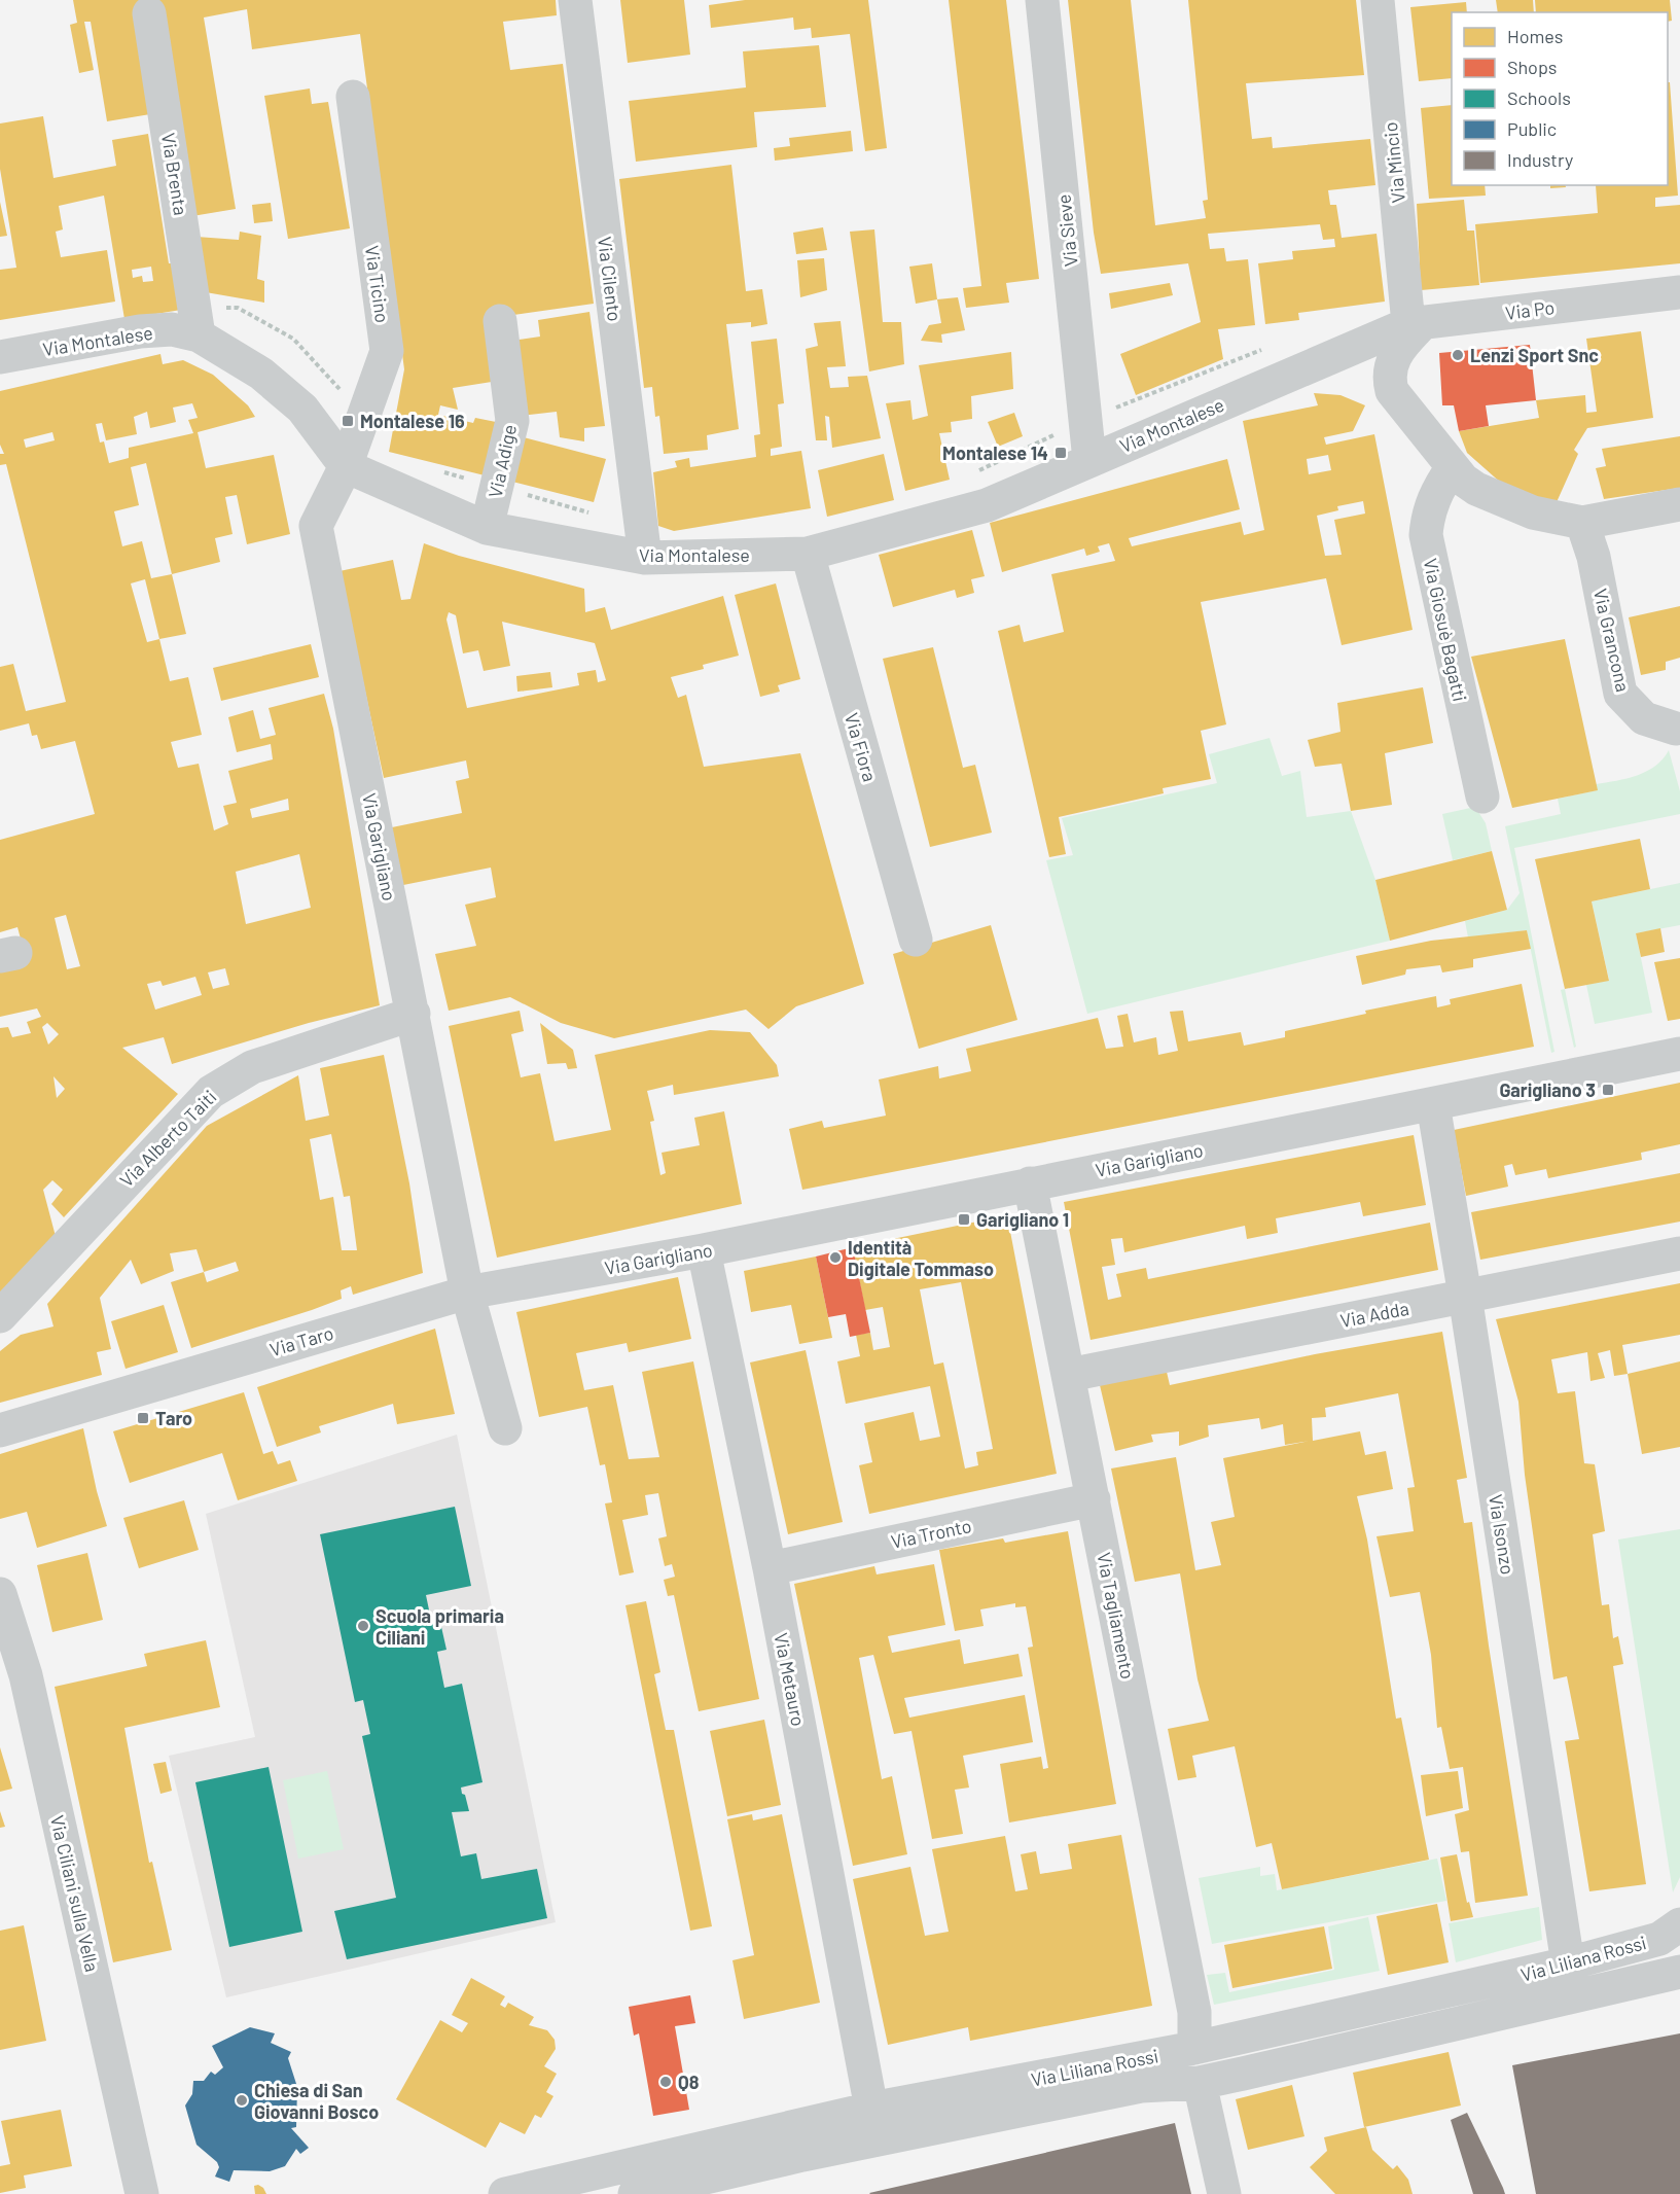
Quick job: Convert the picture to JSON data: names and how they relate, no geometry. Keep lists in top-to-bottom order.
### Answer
{
  "streets": {
    "street": [
      "Via Mincio",
      "Via Brenta",
      "Via Sieve",
      "Via Cilento",
      "Via Ticino",
      "Via Po",
      "Via Montalese",
      "Via Adige",
      "Via Giosuè Bagatti",
      "Via Grancona",
      "Via Fiora",
      "Via Garigliano",
      "Via Alberto Taiti",
      "Via Adda",
      "Via Taro",
      "Via Tronto",
      "Via Isonzo",
      "Via Tagliamento",
      "Via Metauro",
      "Via Ciliani sulla Vella",
      "Via Liliana Rossi"
    ]
  },
  "crossings": [
    ["Via Mincio", "Via Po"],
    ["Via Mincio", "Via Montalese"],
    ["Via Brenta", "Via Montalese"],
    ["Via Sieve", "Via Montalese"],
    ["Via Cilento", "Via Montalese"],
    ["Via Ticino", "Via Montalese"],
    ["Via Ticino", "Via Garigliano"],
    ["Via Po", "Via Montalese"],
    ["Via Montalese", "Via Adige"],
    ["Via Montalese", "Via Fiora"],
    ["Via Montalese", "Via Garigliano"],
    ["Via Garigliano", "Via Alberto Taiti"],
    ["Via Garigliano", "Via Taro"],
    ["Via Garigliano", "Via Isonzo"],
    ["Via Garigliano", "Via Tagliamento"],
    ["Via Garigliano", "Via Metauro"],
    ["Via Adda", "Via Isonzo"],
    ["Via Adda", "Via Tagliamento"],
    ["Via Tronto", "Via Tagliamento"],
    ["Via Tronto", "Via Metauro"],
    ["Via Isonzo", "Via Liliana Rossi"],
    ["Via Tagliamento", "Via Liliana Rossi"],
    ["Via Metauro", "Via Liliana Rossi"]
  ],
  "places": {
    "other": [
      "Lenzi Sport Snc",
      "Identità Digitale Tommaso",
      "Scuola primaria Ciliani",
      "Q8",
      "Chiesa di San Giovanni Bosco"
    ],
    "transit": [
      "Montalese 16",
      "Montalese 14",
      "Garigliano 3",
      "Garigliano 1",
      "Taro"
    ]
  },
  "legend": [
    "Homes",
    "Shops",
    "Schools",
    "Public",
    "Industry"
  ]
}
